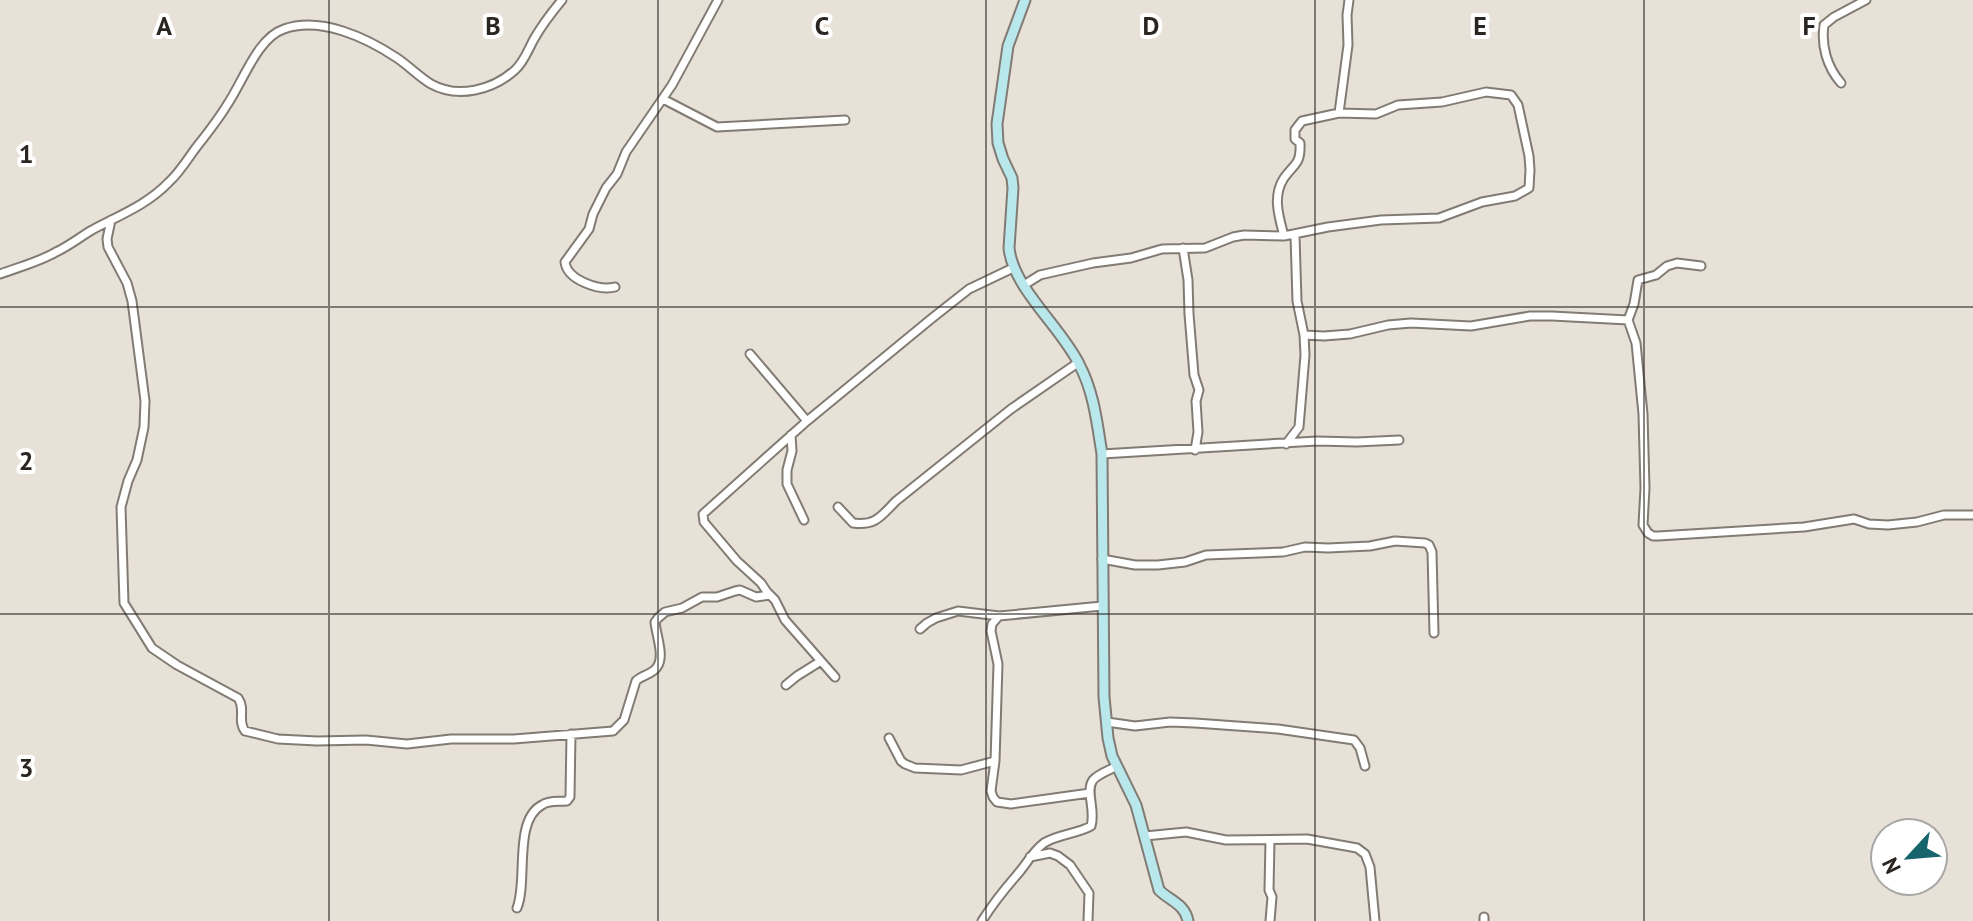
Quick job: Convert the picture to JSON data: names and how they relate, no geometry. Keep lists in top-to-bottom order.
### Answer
{
  "north": "bottom left",
  "grid": {
    "columns": [
      "A",
      "B",
      "C",
      "D",
      "E",
      "F"
    ],
    "rows": ["1", "2", "3"]
  }
}
